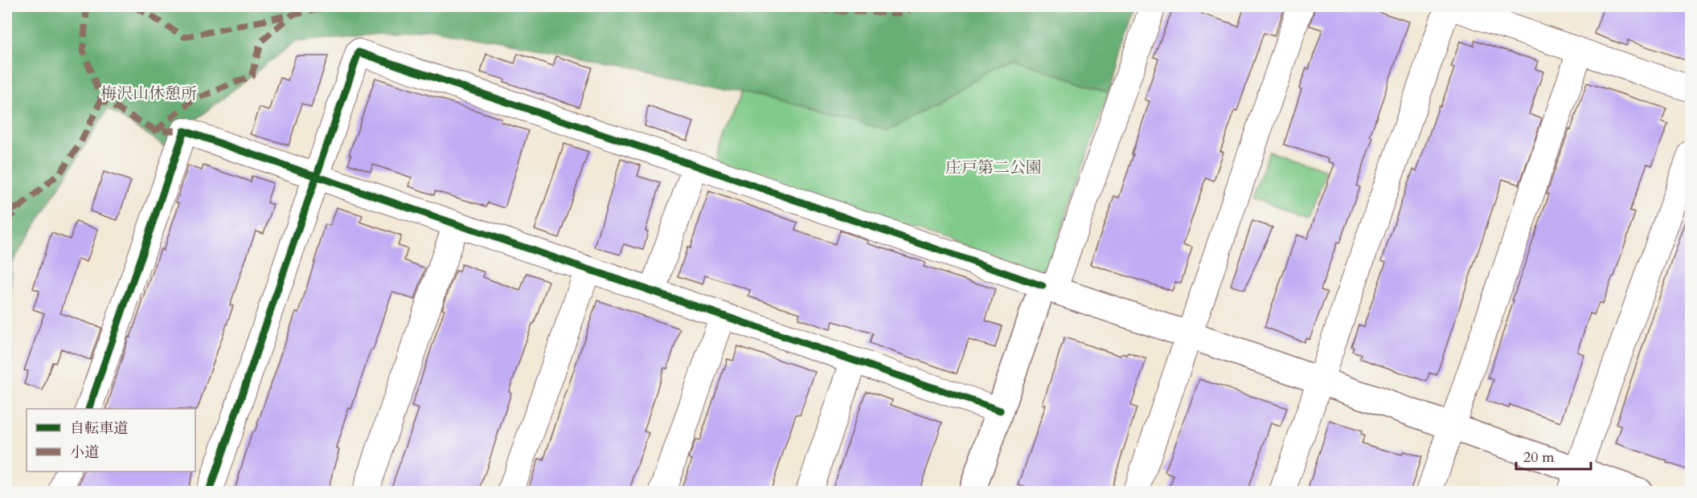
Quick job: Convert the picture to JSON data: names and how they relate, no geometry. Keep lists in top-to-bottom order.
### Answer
{
  "parks": ["梅沢山休憩所", "庄戸第二公園"],
  "legend": ["自転車道", "小道"],
  "scale_bar": "20 m"
}
